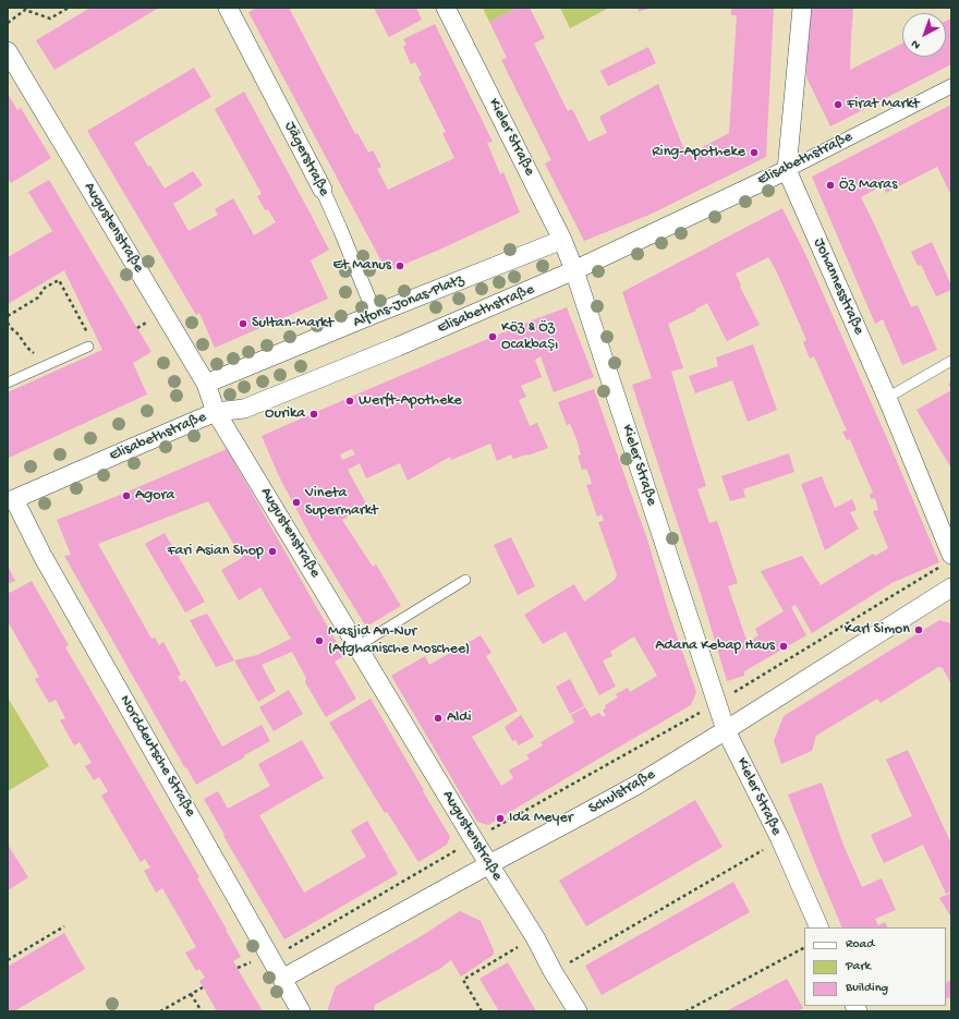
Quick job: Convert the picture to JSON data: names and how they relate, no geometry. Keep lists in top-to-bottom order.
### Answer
{
  "streets": {
    "street": [
      "Kieler Straße",
      "Jägerstraße",
      "Elisabethstraße",
      "Augustenstraße",
      "Johannesstraße",
      "Alfons-Jonas-Platz",
      "Norddeutsche Straße",
      "Schulstraße"
    ]
  },
  "crossings": [
    ["Kieler Straße", "Elisabethstraße"],
    ["Kieler Straße", "Alfons-Jonas-Platz"],
    ["Kieler Straße", "Schulstraße"],
    ["Jägerstraße", "Alfons-Jonas-Platz"],
    ["Elisabethstraße", "Augustenstraße"],
    ["Elisabethstraße", "Johannesstraße"],
    ["Elisabethstraße", "Norddeutsche Straße"],
    ["Augustenstraße", "Alfons-Jonas-Platz"],
    ["Augustenstraße", "Schulstraße"],
    ["Norddeutsche Straße", "Schulstraße"]
  ],
  "places": [
    "Firat Markt",
    "Ring-Apotheke",
    "Öz Maras",
    "Et Manus",
    "Sultan-Markt",
    "Köz & Öz Ocakbaşı",
    "Werft-Apotheke",
    "Ourika",
    "Agora",
    "Vineta Supermarkt",
    "Fari Asian Shop",
    "Karl Simon",
    "Masjid An-Nur (Afghanische Moschee)",
    "Adana Kebap Haus",
    "Aldi",
    "Ida Meyer"
  ],
  "legend": ["Road", "Park", "Building"],
  "north": "bottom left"
}
